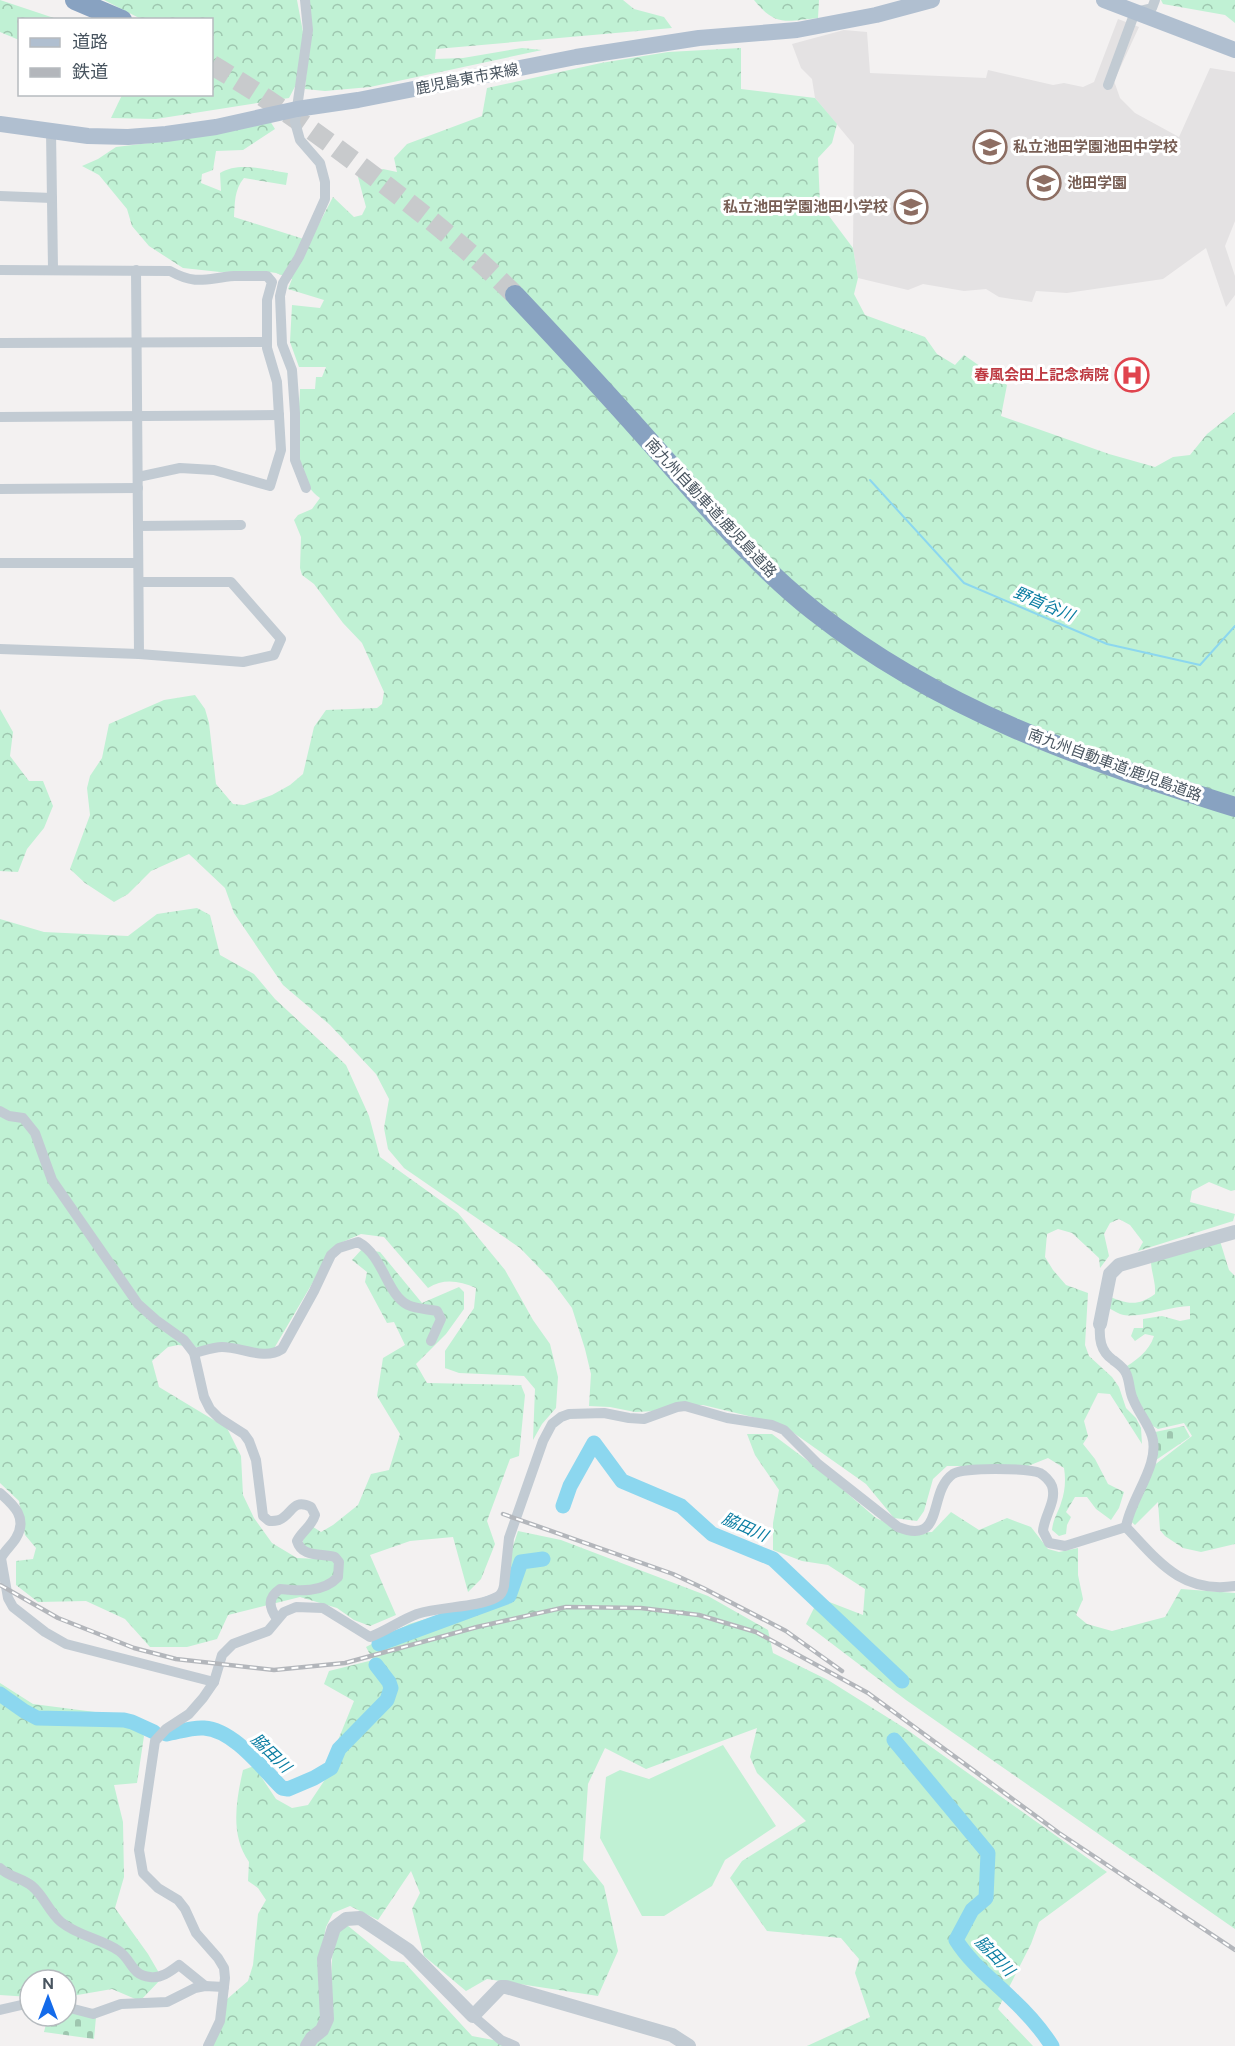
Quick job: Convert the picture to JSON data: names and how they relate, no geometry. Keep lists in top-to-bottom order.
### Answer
{
  "streets": {
    "highway": ["南九州自動車道;鹿児島道路"],
    "main road": ["鹿児島東市来線"]
  },
  "water": ["野首谷川", "脇田川"],
  "places": {
    "school or university": ["私立池田学園池田中学校", "池田学園", "私立池田学園池田小学校"],
    "hospital": ["春風会田上記念病院"]
  },
  "legend": ["道路", "鉄道"],
  "north": "top"
}
